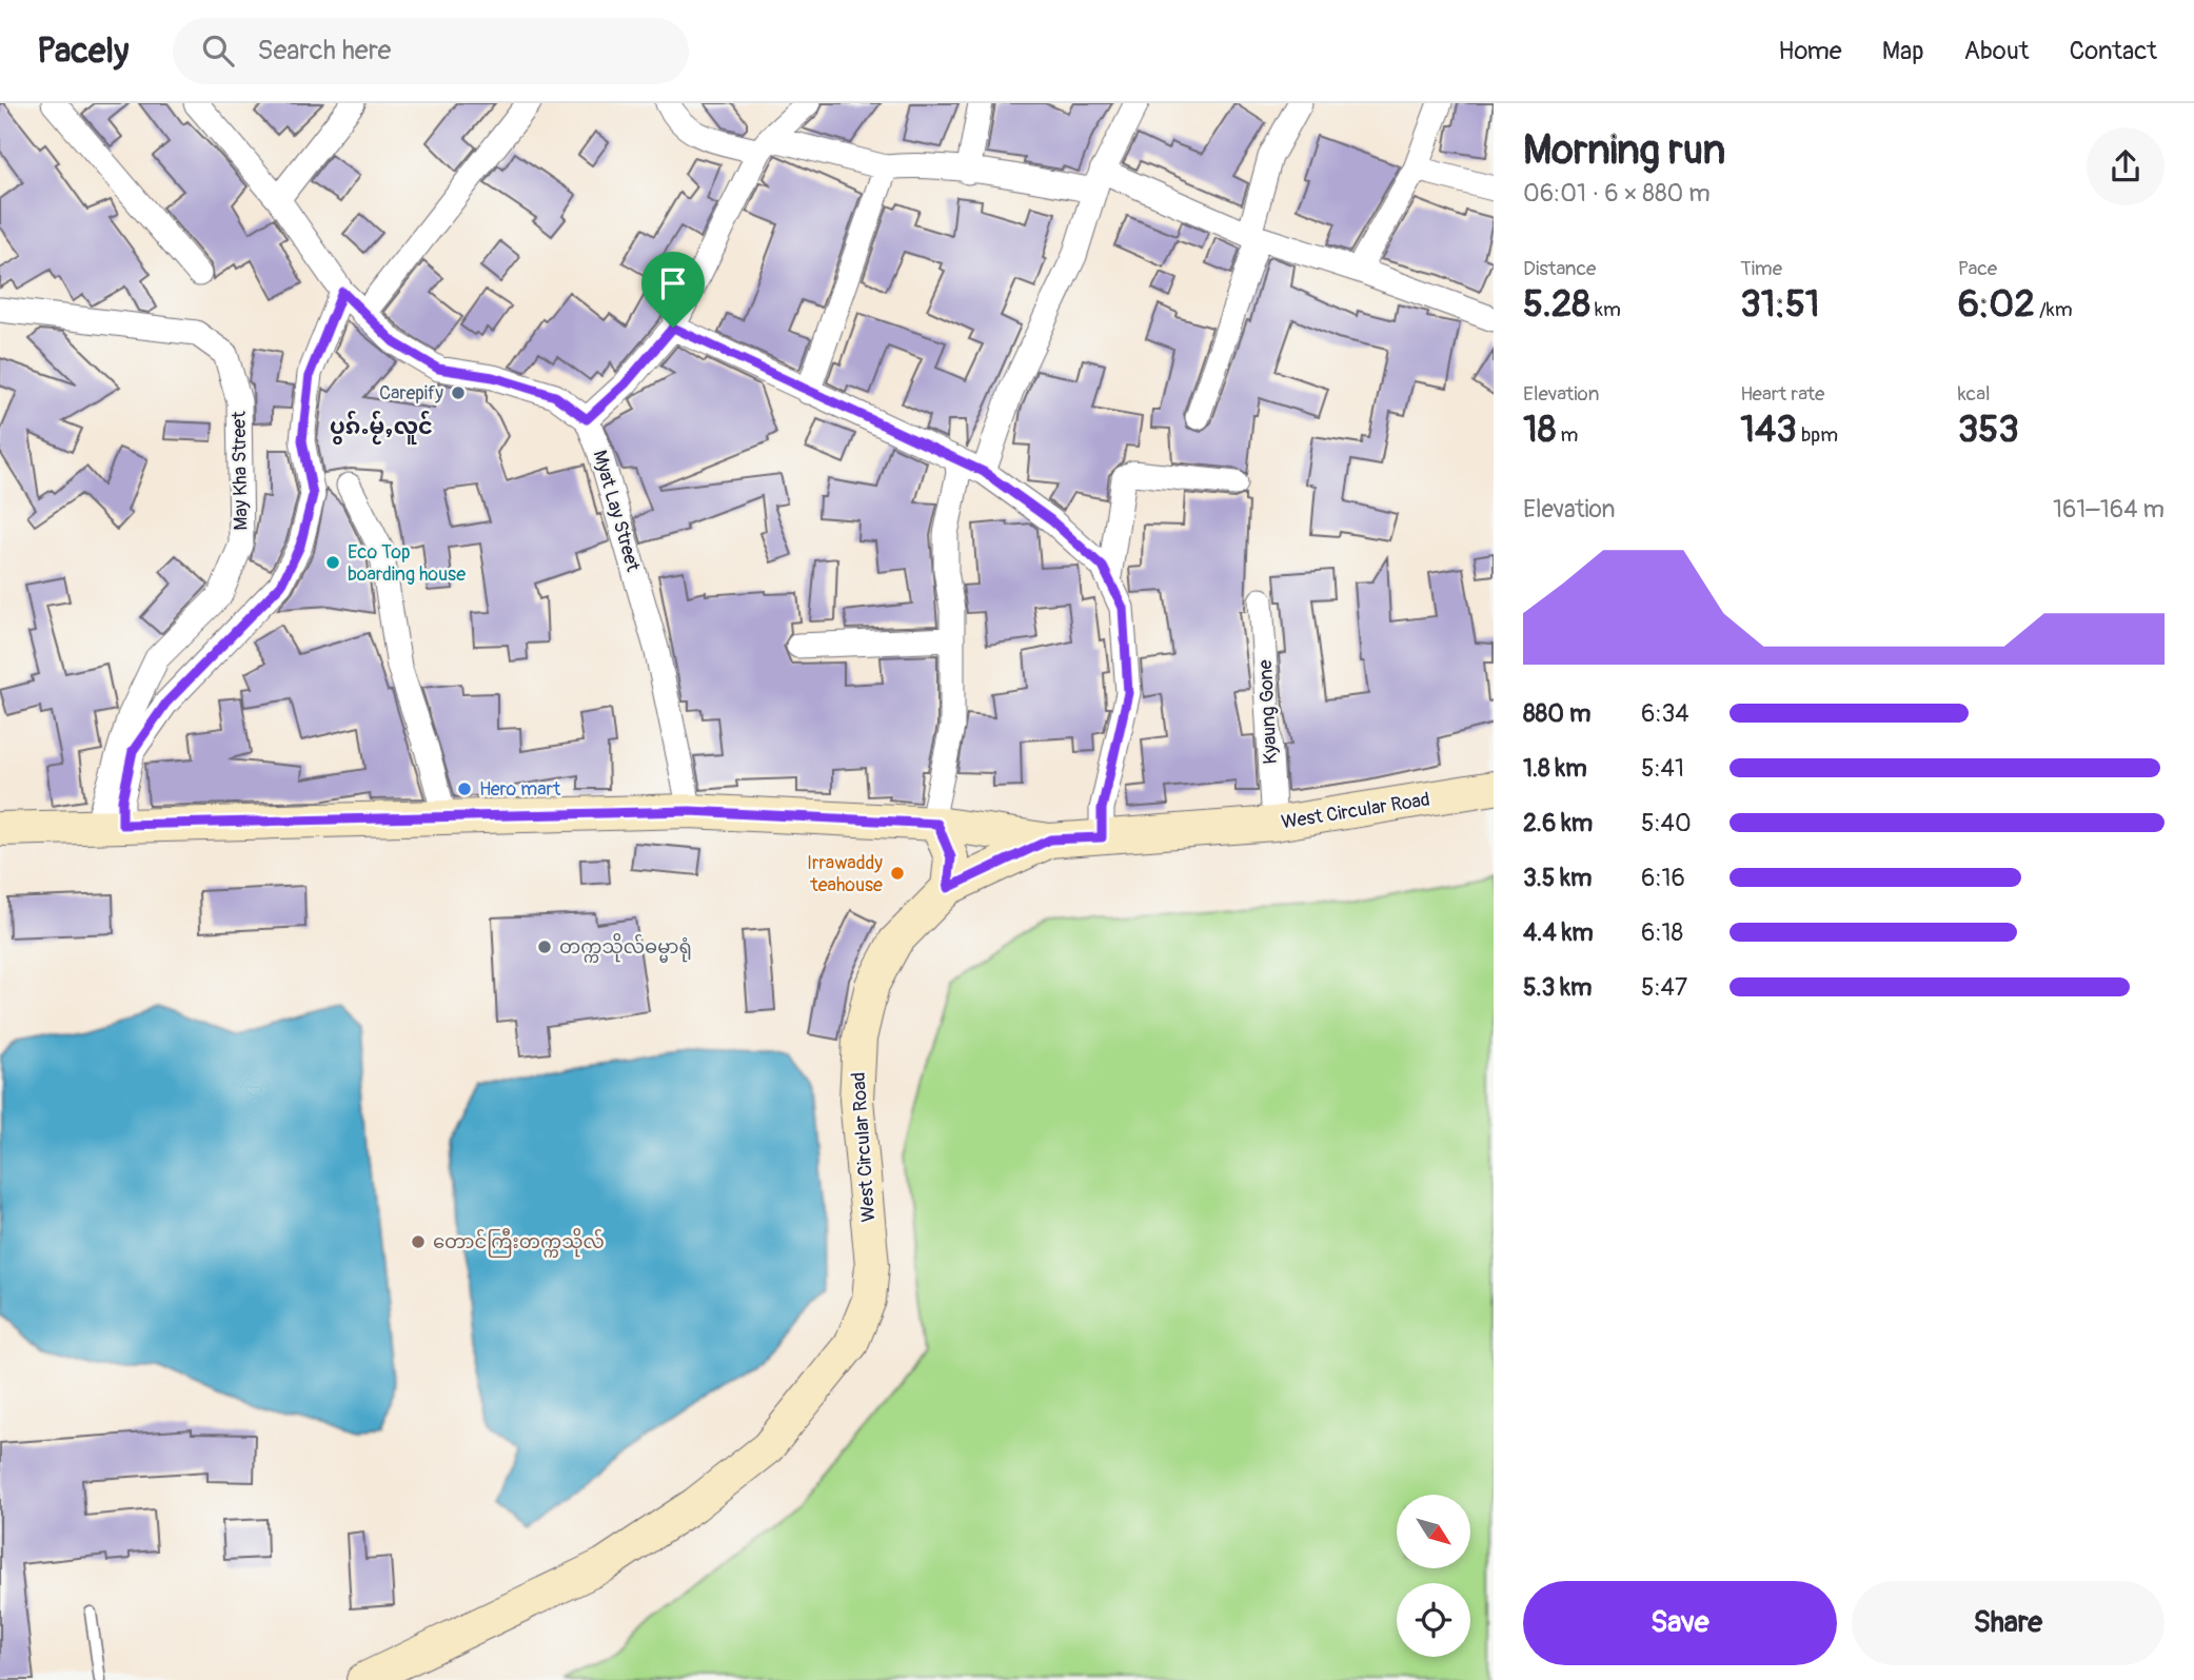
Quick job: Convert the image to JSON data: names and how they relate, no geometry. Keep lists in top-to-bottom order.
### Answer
{
  "streets": {
    "street": [
      "May Kha Street",
      "Myat Lay Street",
      "Kyaung Gone",
      "West Circular Road"
    ]
  },
  "crossings": [
    ["Kyaung Gone", "West Circular Road"]
  ],
  "districts": ["ပွၵ်ႉမႂ်ႇလူင်"],
  "places": [
    "Carepify",
    "Eco Top boarding house",
    "Hero mart",
    "Irrawaddy teahouse",
    "တက္ကသိုလ်ဓမ္မာရုံ",
    "တောင်ကြီးတက္ကသိုလ်"
  ],
  "north": "bottom right",
  "page": {
    "header": "Pacely",
    "search": "Search here",
    "nav": [
      "Home",
      "Map",
      "About",
      "Contact"
    ],
    "heading": ["Morning run", "06:01 · 6 × 880 m"],
    "stats": [
      ["Distance", "5.28 km"],
      ["Time", "31:51"],
      ["Pace", "6:02 /km"],
      ["Elevation", "18 m"],
      ["Heart rate", "143 bpm"],
      ["kcal", "353"]
    ],
    "chart": ["Elevation", "161–164 m"],
    "list": [
      {
        "name": "880 m",
        "note": "6:34"
      },
      {
        "name": "1.8 km",
        "note": "5:41"
      },
      {
        "name": "2.6 km",
        "note": "5:40"
      },
      {
        "name": "3.5 km",
        "note": "6:16"
      },
      {
        "name": "4.4 km",
        "note": "6:18"
      },
      {
        "name": "5.3 km",
        "note": "5:47"
      }
    ],
    "buttons": ["Save", "Share"]
  }
}
